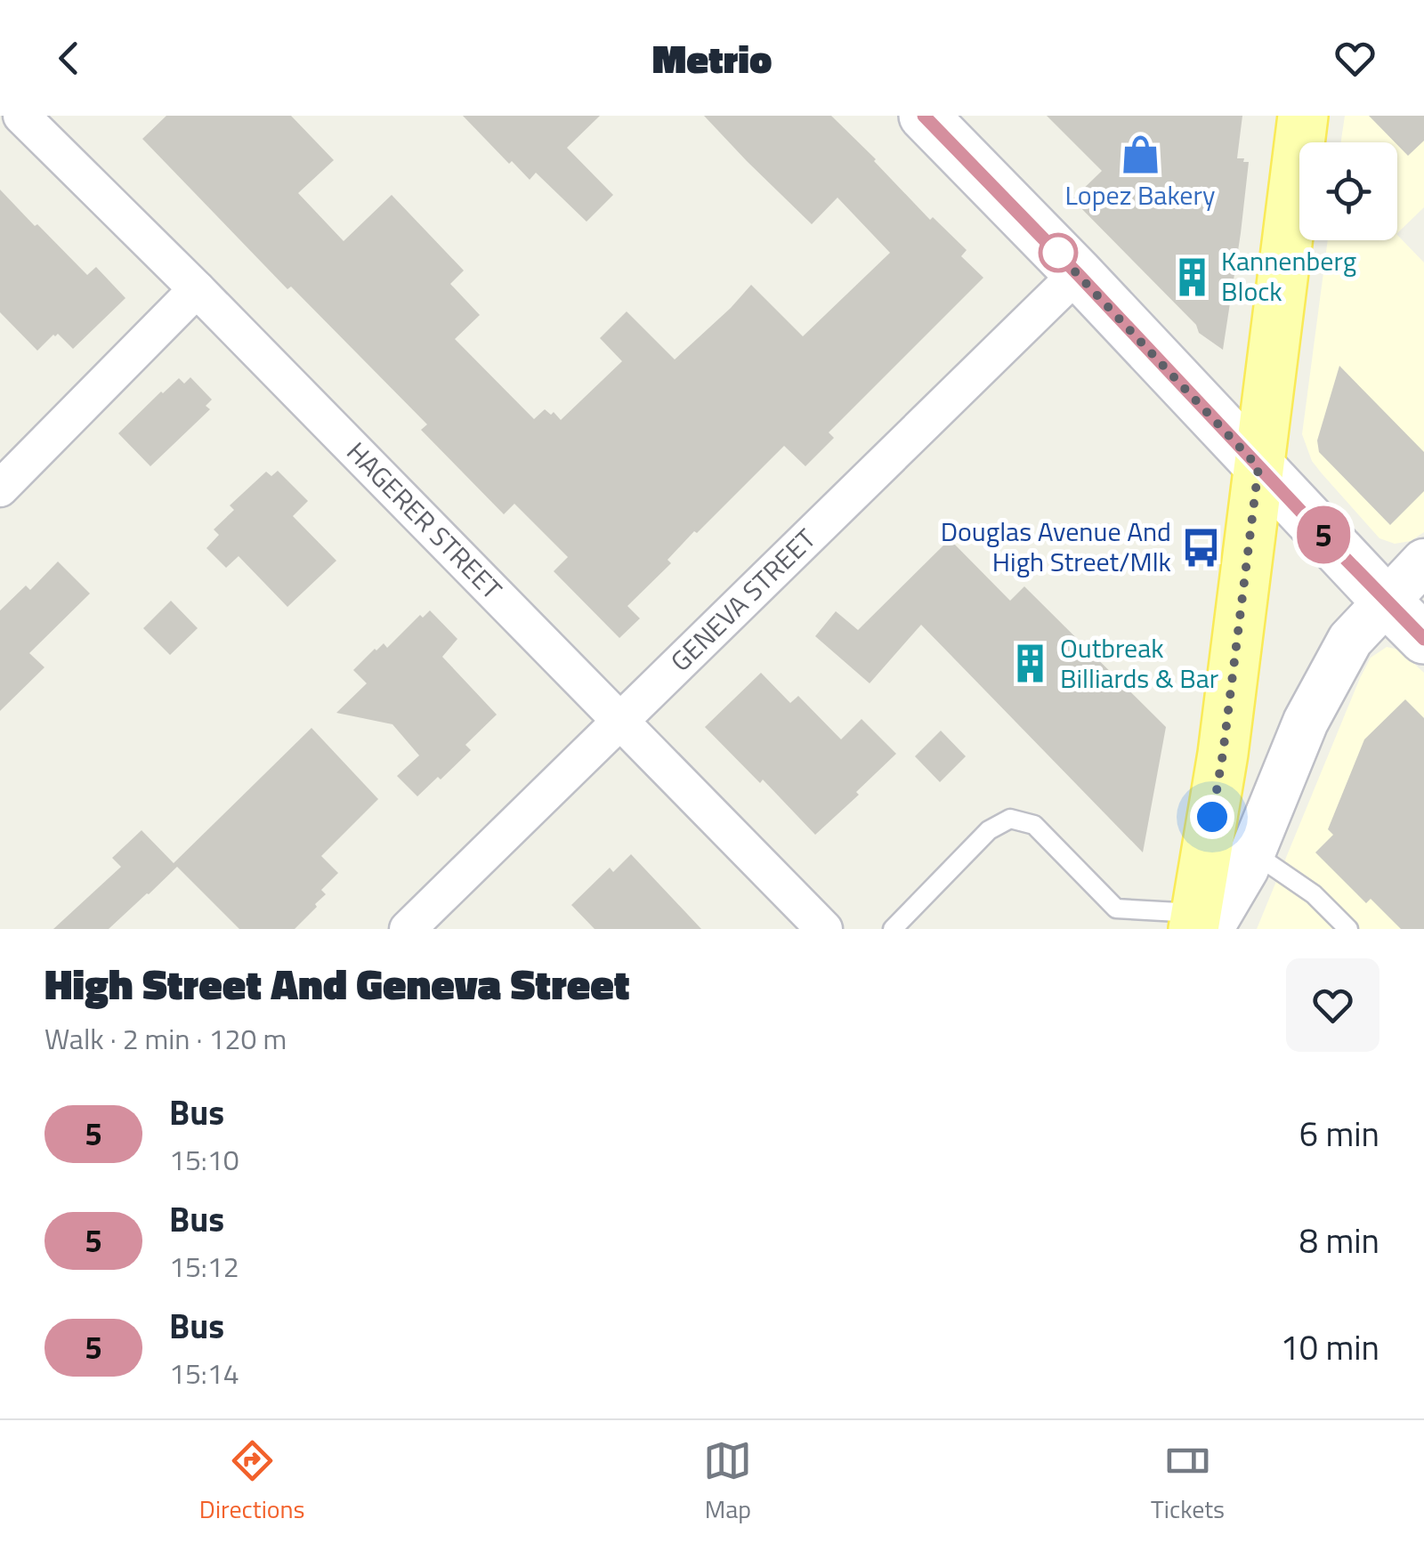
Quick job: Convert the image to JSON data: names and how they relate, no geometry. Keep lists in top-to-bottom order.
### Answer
{
  "streets": {
    "street": ["HAGERER STREET", "GENEVA STREET"]
  },
  "crossings": [
    ["HAGERER STREET", "GENEVA STREET"]
  ],
  "places": {
    "shop": ["Lopez Bakery"],
    "building": ["Kannenberg Block", "Outbreak Billiards & Bar"],
    "bus stop": ["Douglas Avenue And High Street/Mlk"]
  },
  "lines": ["bus line 5"],
  "page": {
    "header": "Metrio",
    "on_map": "5",
    "heading": ["High Street And Geneva Street", "Walk · 2 min · 120 m"],
    "list": [
      {
        "mark": "5",
        "name": "Bus",
        "note": "15:10",
        "value": "6 min"
      },
      {
        "mark": "5",
        "name": "Bus",
        "note": "15:12",
        "value": "8 min"
      },
      {
        "mark": "5",
        "name": "Bus",
        "note": "15:14",
        "value": "10 min"
      }
    ],
    "tabs": ["Directions", "Map", "Tickets"]
  }
}
